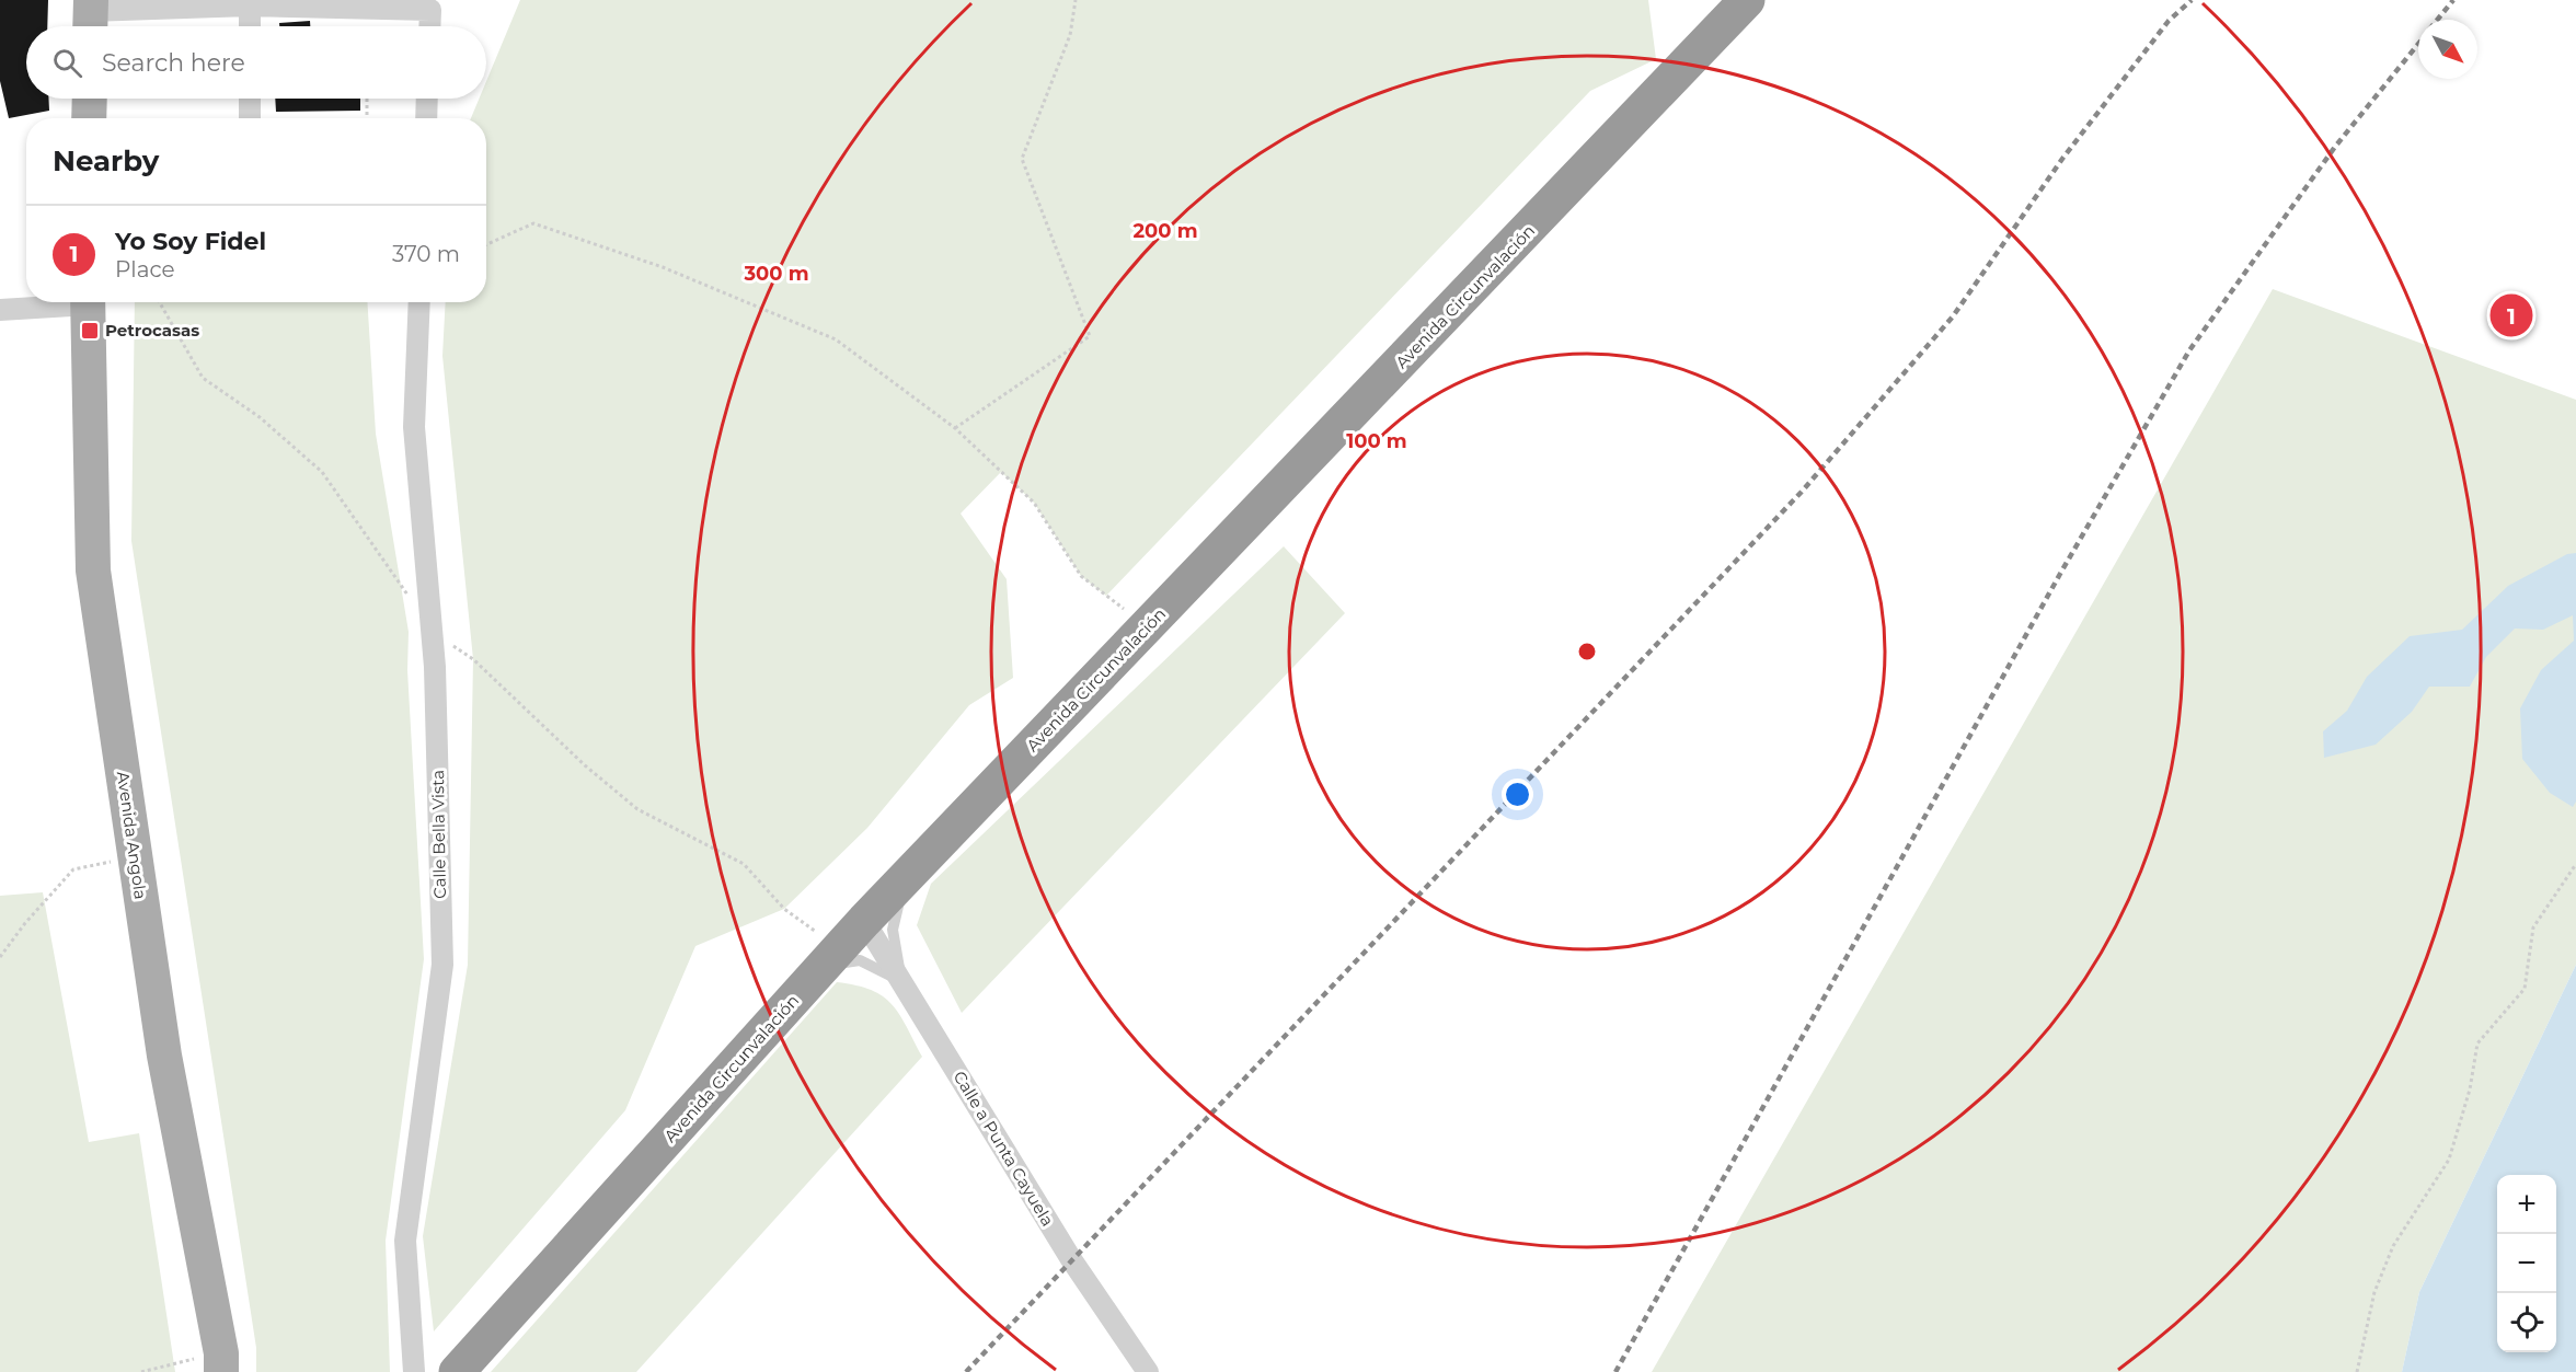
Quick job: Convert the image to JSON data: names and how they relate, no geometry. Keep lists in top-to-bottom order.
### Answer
{
  "streets": {
    "highway": ["Avenida Circunvalación"],
    "main road": ["Avenida Angola"],
    "street": ["Calle Bella Vista", "Calle a Punta Cayuela"]
  },
  "crossings": [
    ["Avenida Circunvalación", "Calle a Punta Cayuela"]
  ],
  "places": {
    "transit": ["Petrocasas"]
  },
  "north": "bottom right",
  "page": {
    "search": "Search here",
    "heading": "Nearby",
    "list": [
      {
        "mark": "1",
        "name": "Yo Soy Fidel",
        "note": "Place",
        "value": "370 m"
      }
    ],
    "pins": "1",
    "map_buttons": ["+", "−"]
  },
  "rings": ["200 m", "300 m", "100 m"]
}
